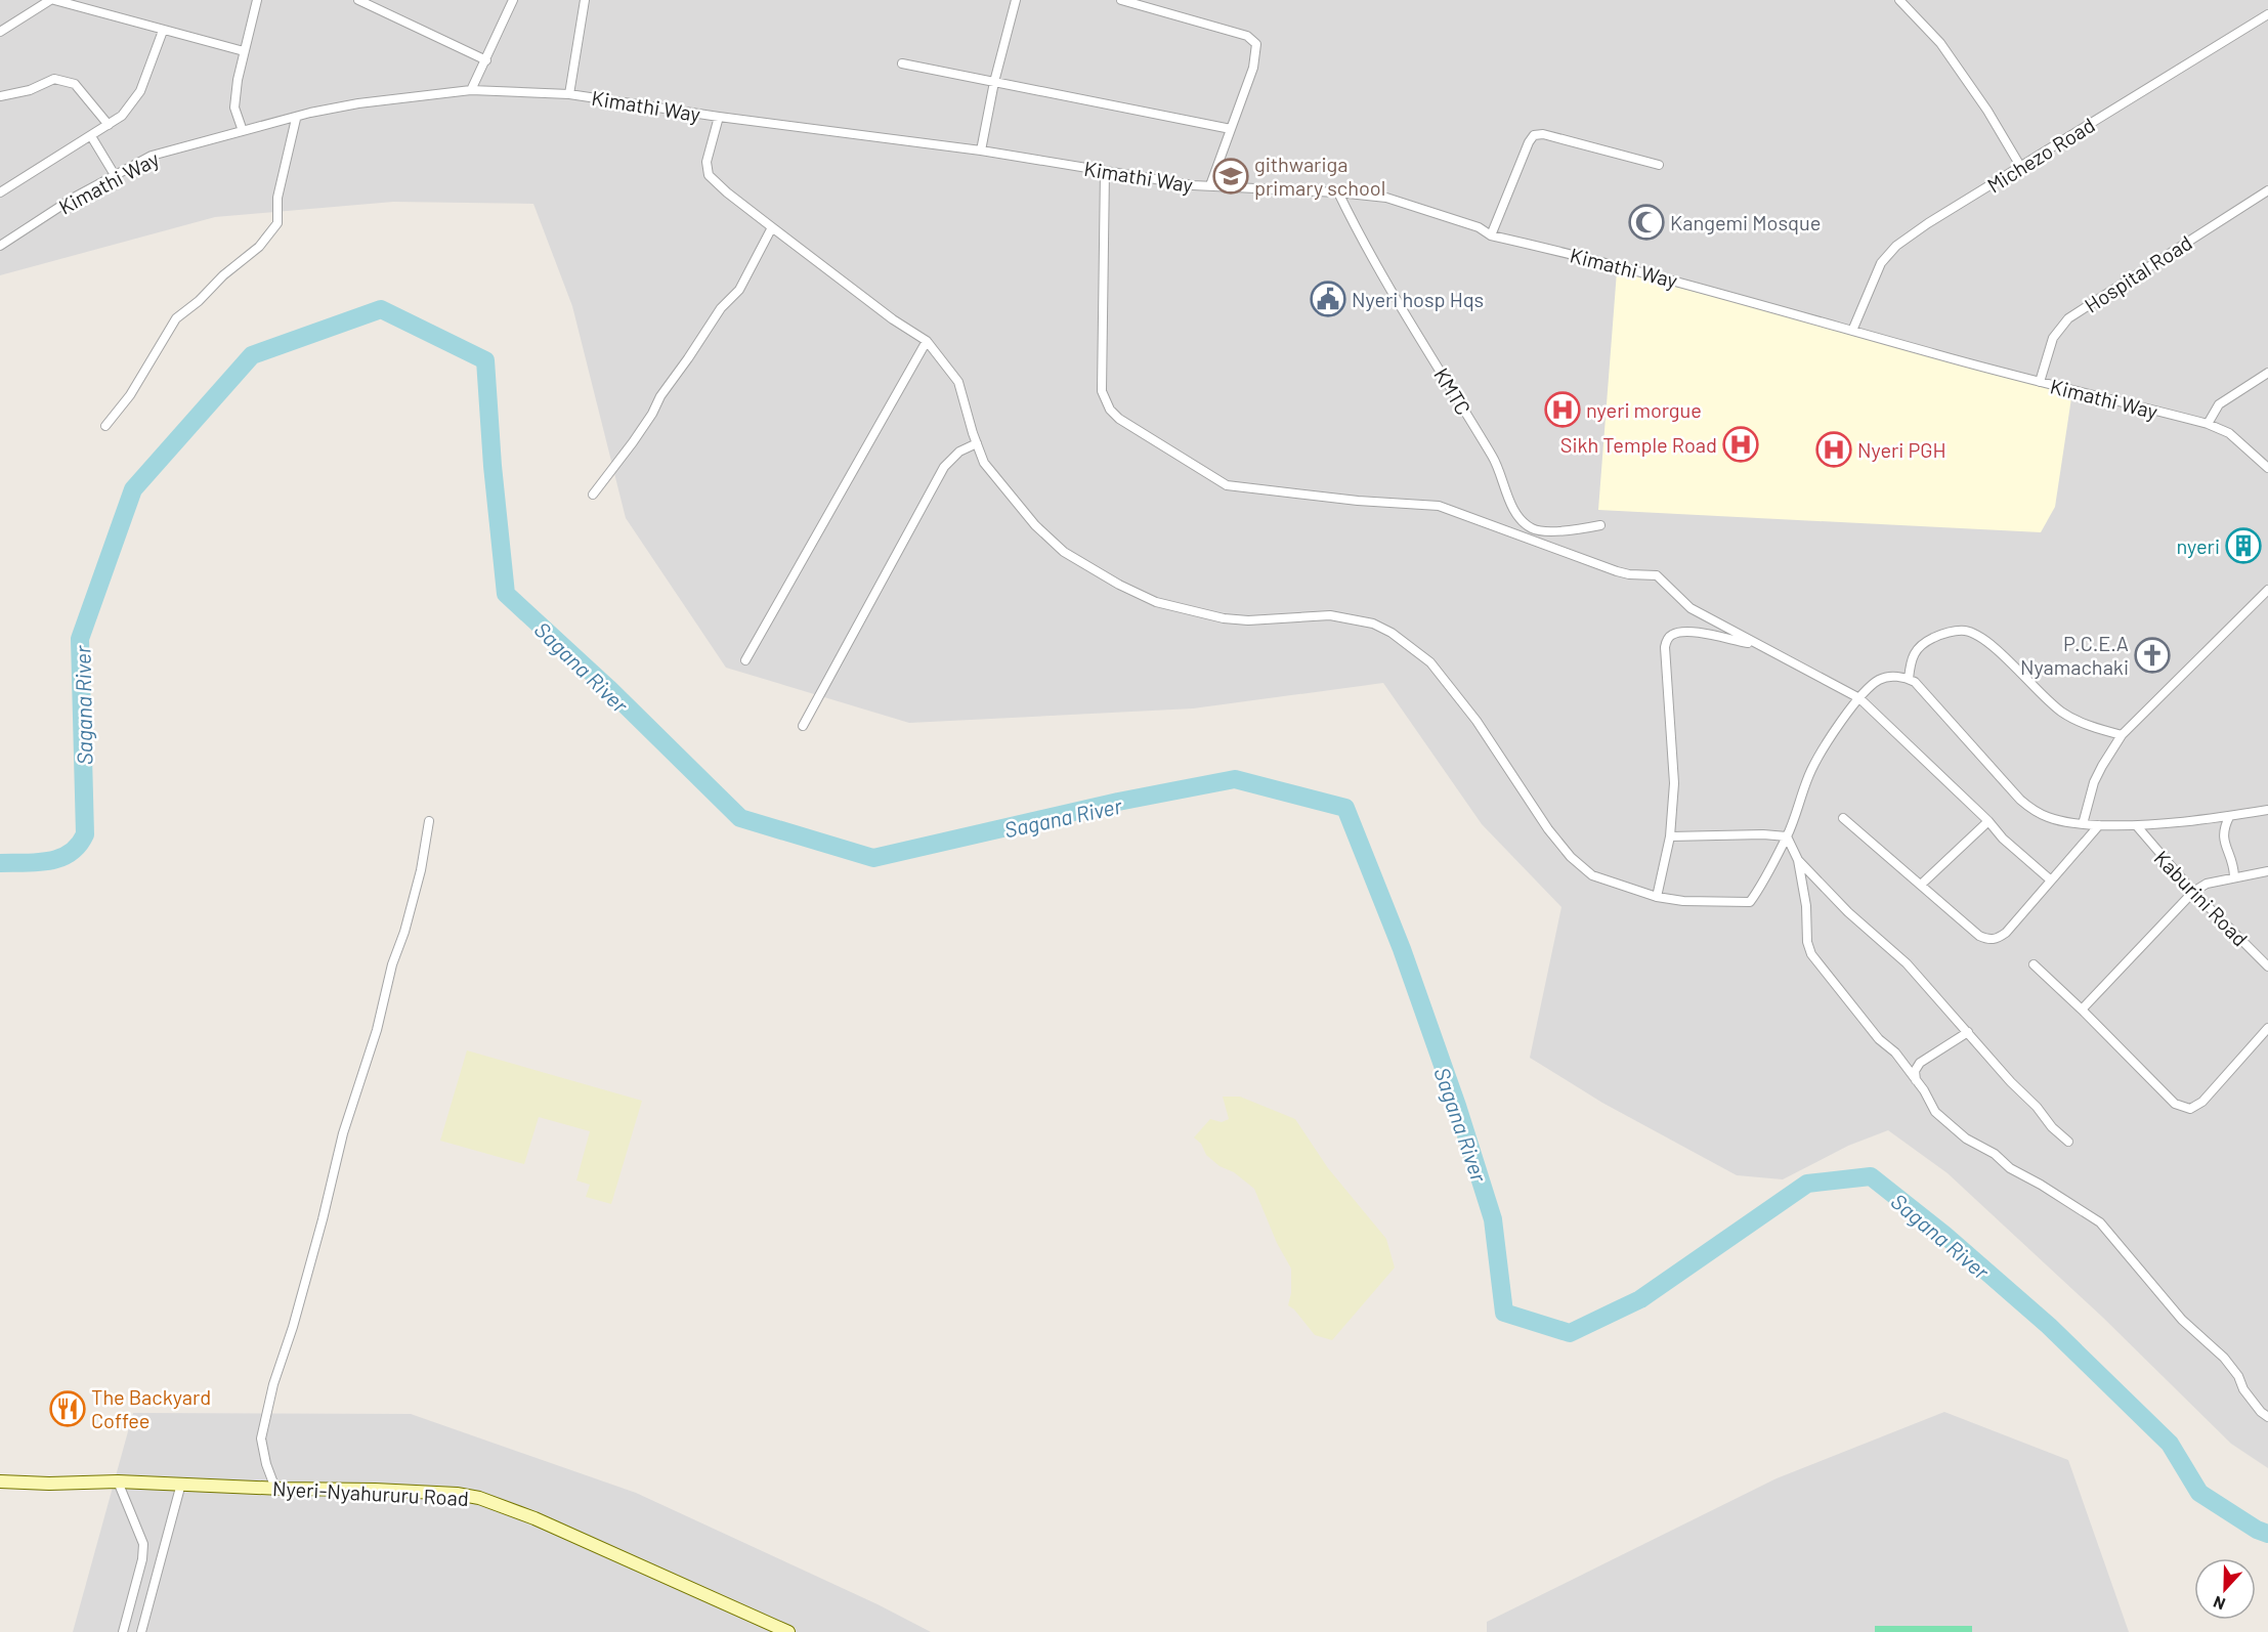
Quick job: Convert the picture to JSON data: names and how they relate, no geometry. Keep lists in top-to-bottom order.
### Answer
{
  "streets": {
    "main road": ["Nyeri-Nyahururu Road"],
    "street": [
      "Kimathi Way",
      "Michezo Road",
      "Hospital Road",
      "KMTC",
      "Kaburini Road"
    ]
  },
  "crossings": [
    ["Kimathi Way", "Michezo Road"],
    ["Kimathi Way", "Hospital Road"],
    ["Kimathi Way", "KMTC"]
  ],
  "water": ["Sagana River"],
  "places": {
    "school or university": ["githwariga primary school"],
    "mosque": ["Kangemi Mosque"],
    "public building": ["Nyeri hosp Hqs"],
    "hospital": ["nyeri morgue", "Sikh Temple Road", "Nyeri PGH"],
    "building": ["nyeri"],
    "church": ["P.C.E.A Nyamachaki"],
    "restaurant": ["The Backyard Coffee"]
  },
  "north": "bottom"
}
